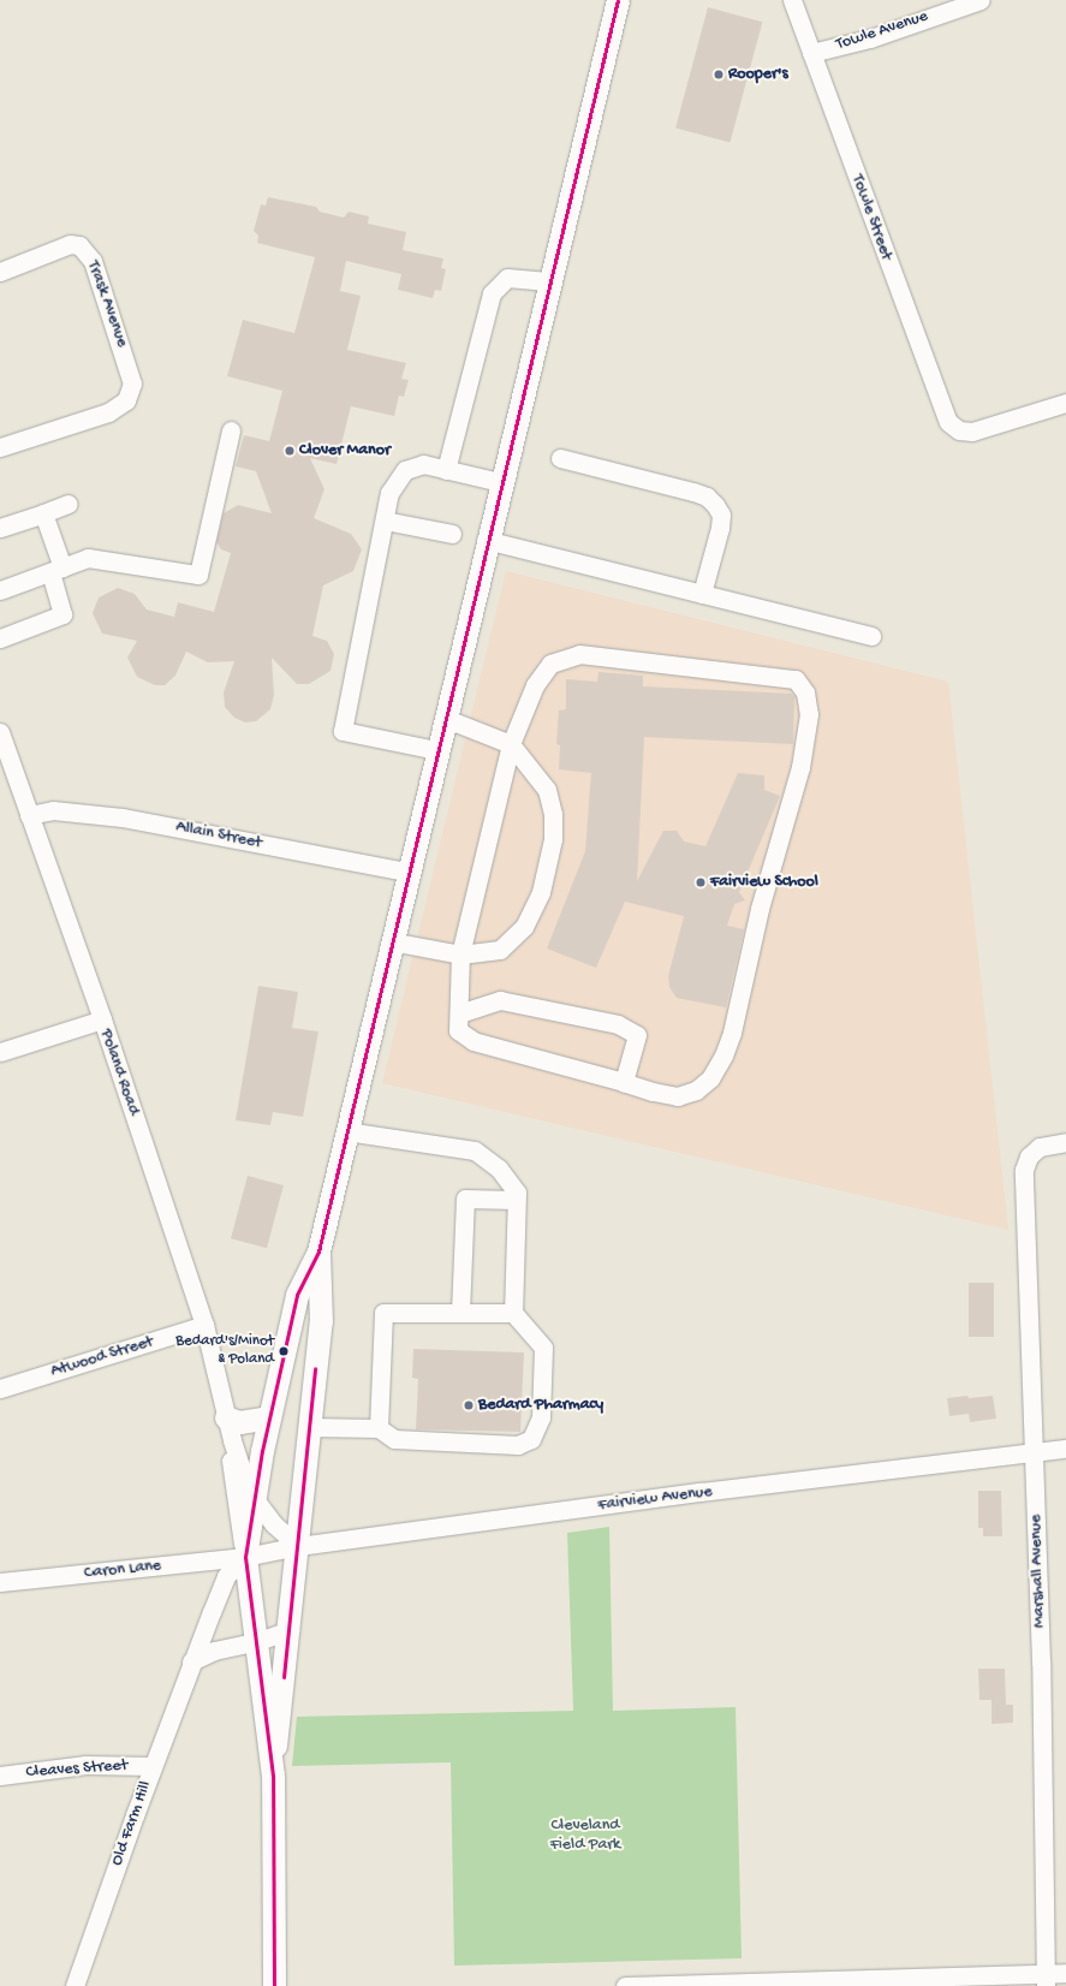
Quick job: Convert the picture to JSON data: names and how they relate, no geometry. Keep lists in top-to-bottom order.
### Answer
{
  "streets": {
    "street": [
      "Towle Avenue",
      "Towle Street",
      "Trask Avenue",
      "Allain Street",
      "Poland Road",
      "Atwood Street",
      "Fairview Avenue",
      "Caron Lane",
      "Marshall Avenue",
      "Cleaves Street",
      "Old Farm Hill"
    ]
  },
  "crossings": [
    ["Towle Avenue", "Towle Street"],
    ["Allain Street", "Poland Road"],
    ["Poland Road", "Atwood Street"],
    ["Poland Road", "Fairview Avenue"],
    ["Poland Road", "Caron Lane"],
    ["Poland Road", "Old Farm Hill"],
    ["Fairview Avenue", "Caron Lane"],
    ["Fairview Avenue", "Marshall Avenue"],
    ["Fairview Avenue", "Old Farm Hill"],
    ["Caron Lane", "Old Farm Hill"],
    ["Cleaves Street", "Old Farm Hill"]
  ],
  "parks": ["Cleveland Field Park"],
  "places": [
    "Rooper's",
    "Clover Manor",
    "Fairview School",
    "Bedard's/Minot & Poland",
    "Bedard Pharmacy"
  ]
}
